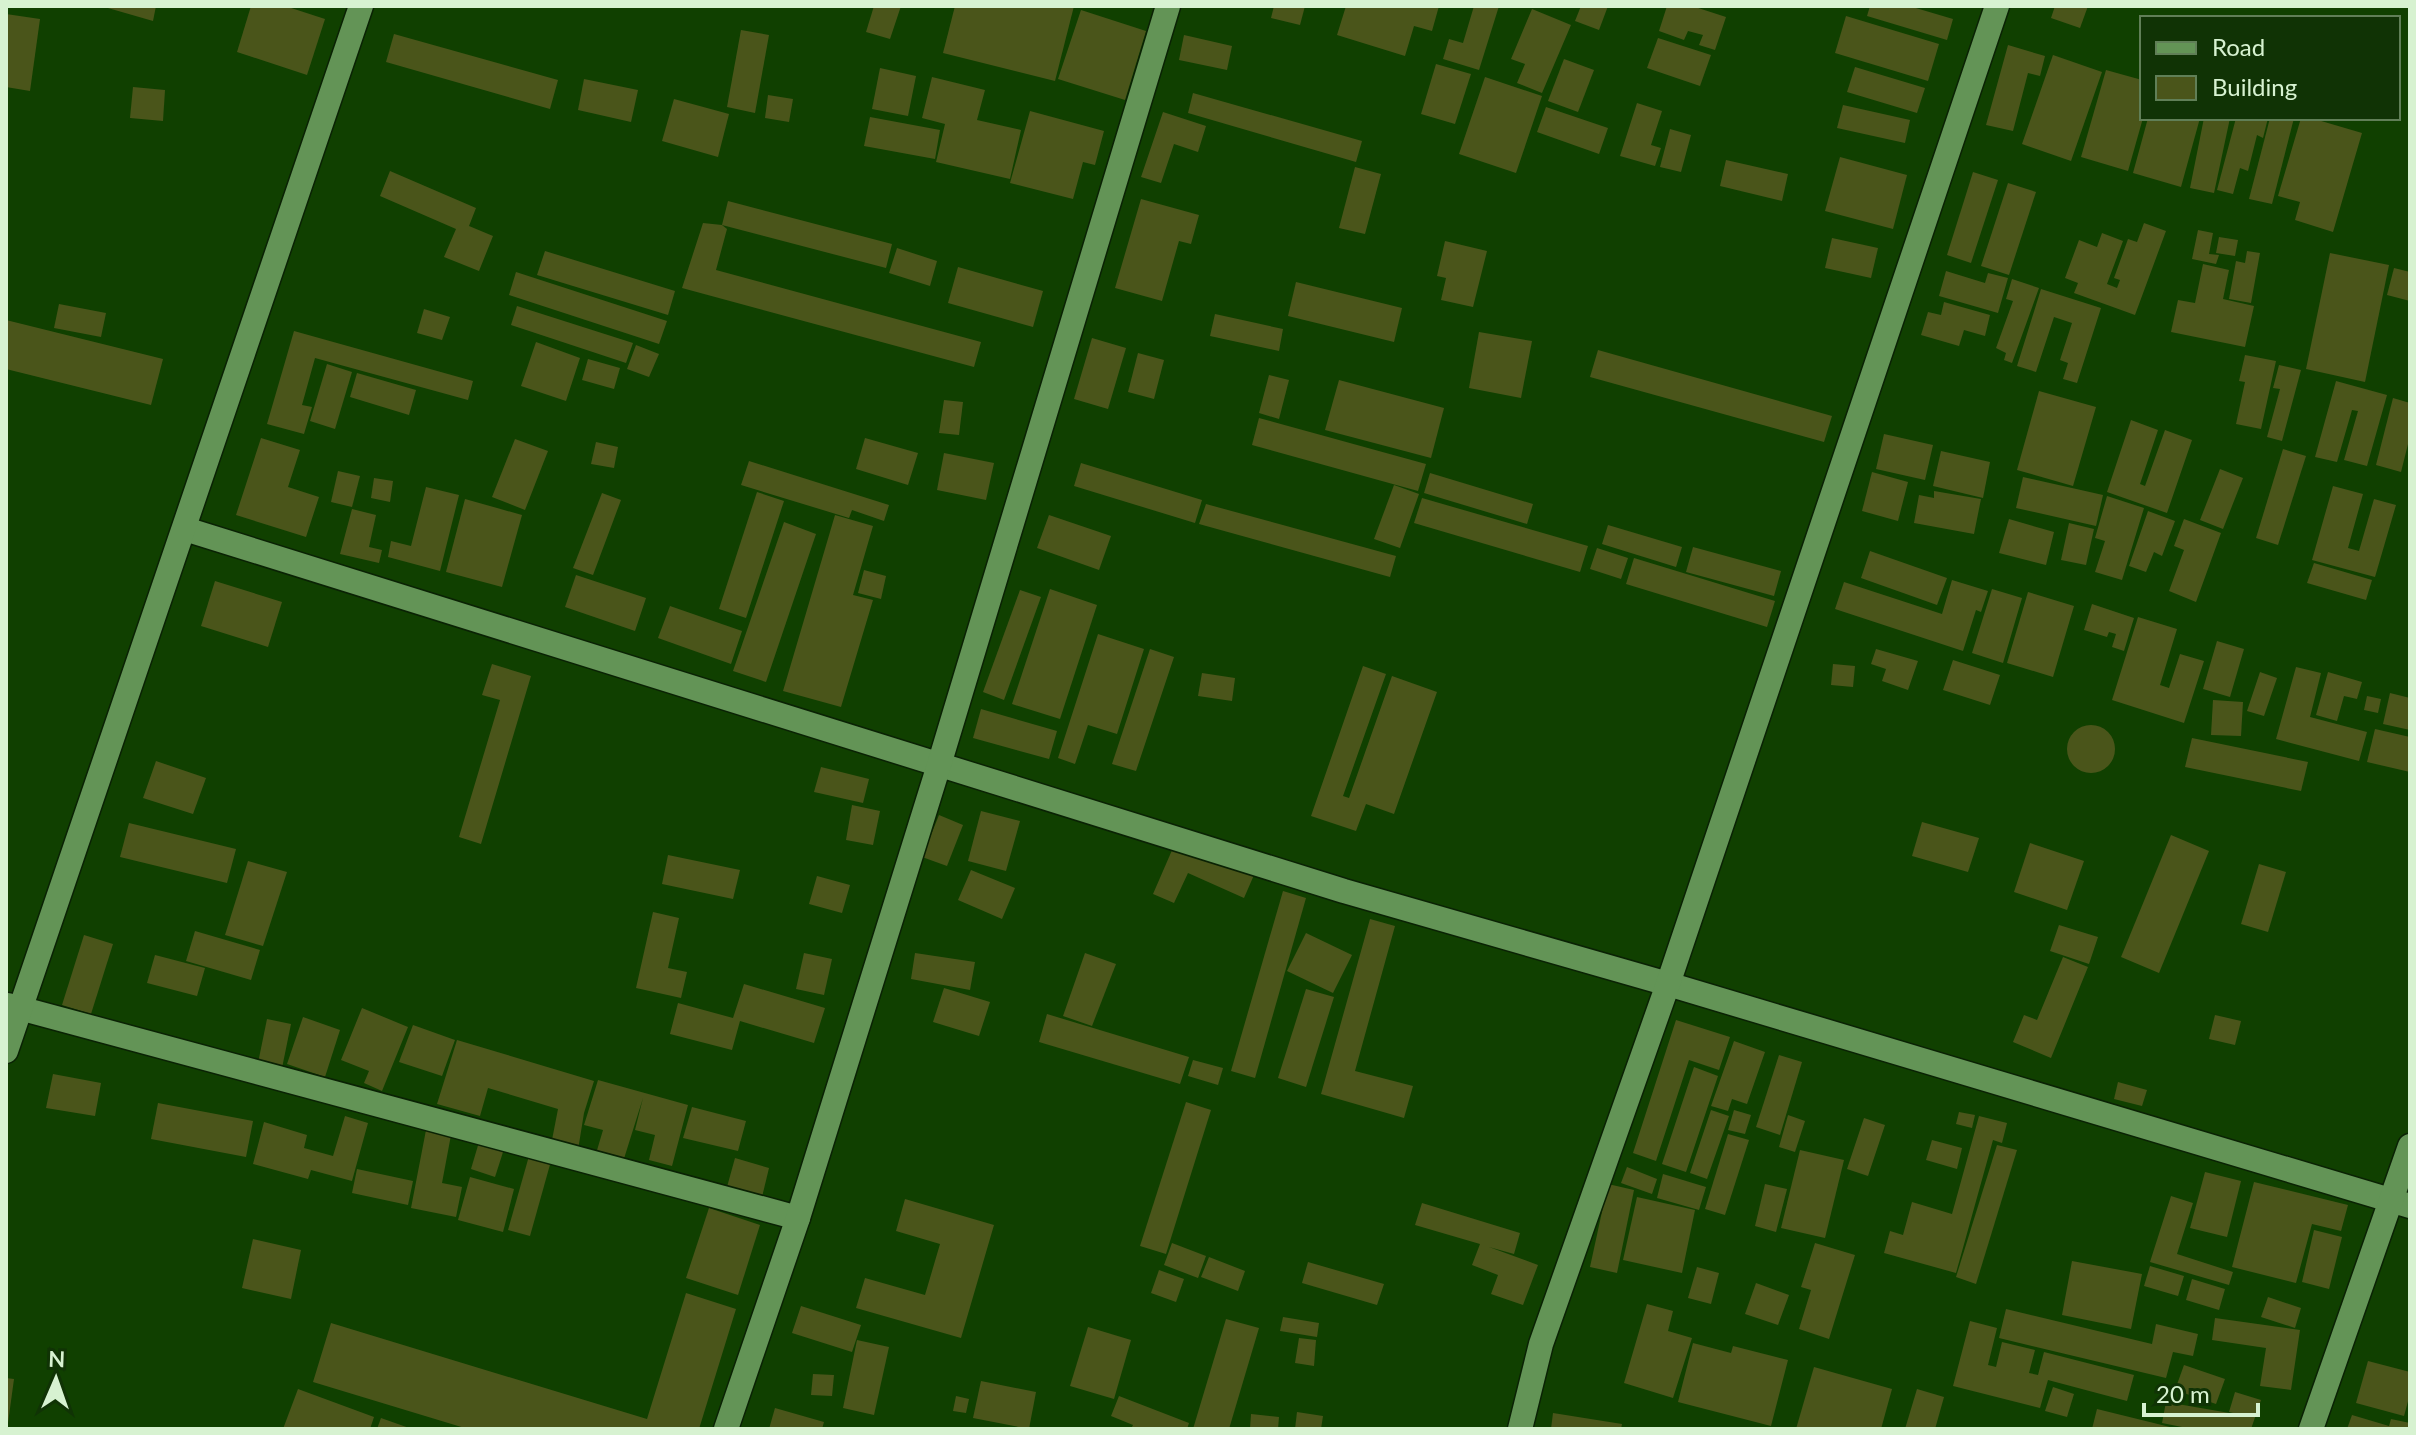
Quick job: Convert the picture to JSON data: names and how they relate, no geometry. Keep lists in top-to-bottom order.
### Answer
{
  "legend": ["Road", "Building"],
  "scale_bar": "20 m",
  "north": "top"
}
